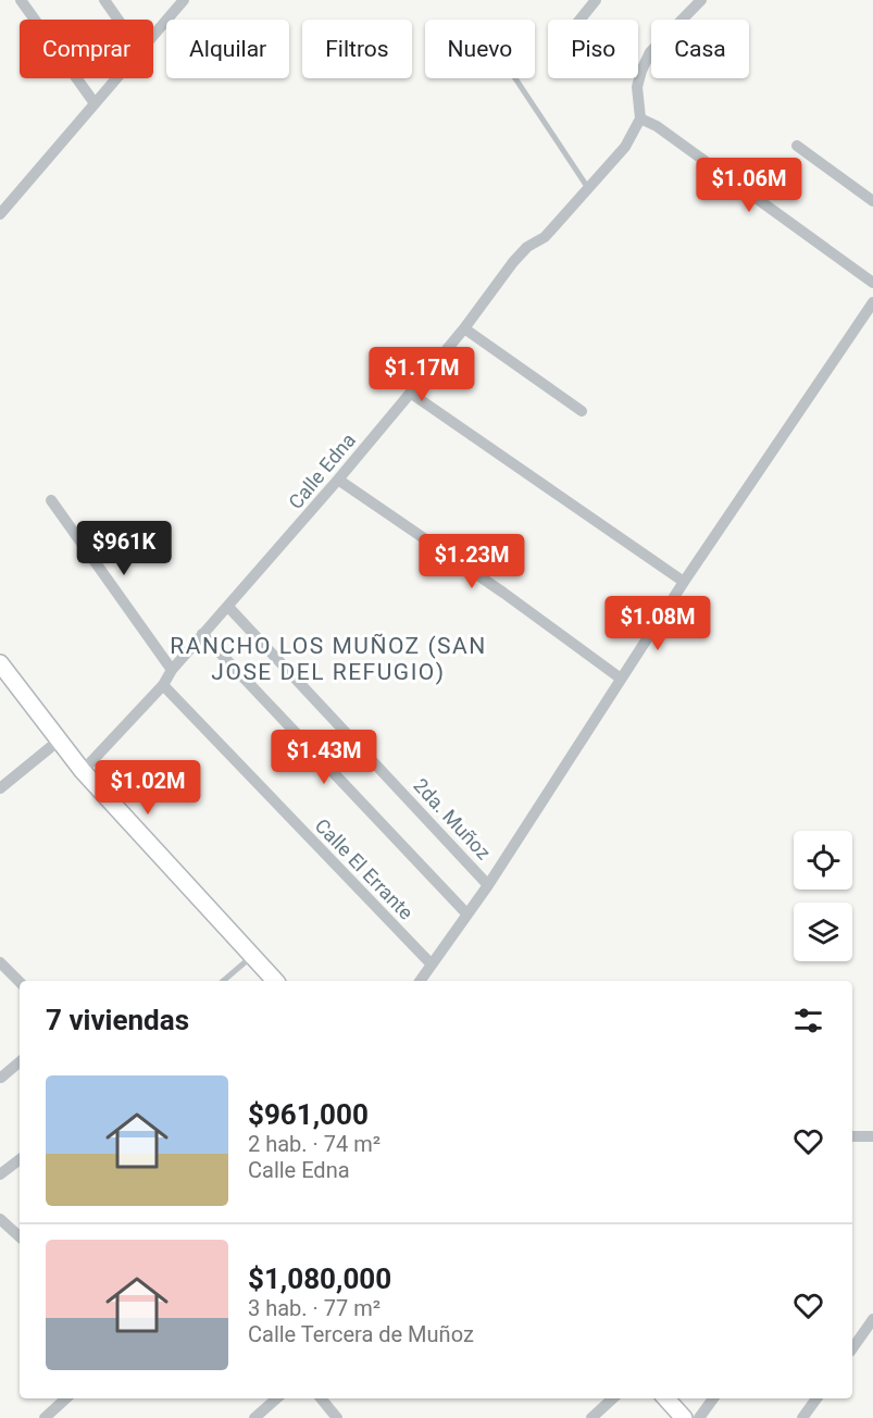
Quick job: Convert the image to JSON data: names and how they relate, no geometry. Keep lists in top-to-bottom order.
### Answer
{
  "streets": {
    "street": ["Calle Edna", "2da. Muñoz", "Calle El Errante"]
  },
  "crossings": [
    ["Calle Edna", "2da. Muñoz"],
    ["Calle Edna", "Calle El Errante"]
  ],
  "districts": ["RANCHO LOS MUÑOZ (SAN JOSE DEL REFUGIO)"],
  "page": {
    "chip": [
      "Comprar",
      "Alquilar",
      "Filtros",
      "Nuevo",
      "Piso",
      "Casa"
    ],
    "price": [
      "$1.06M",
      "$1.17M",
      "$961K",
      "$1.23M",
      "$1.08M",
      "$1.43M",
      "$1.02M"
    ],
    "heading": "7 viviendas",
    "list": [
      {
        "name": "$961,000",
        "note": "2 hab. · 74 m² · Calle Edna"
      },
      {
        "name": "$1,080,000",
        "note": "3 hab. · 77 m² · Calle Tercera de Muñoz"
      }
    ]
  }
}
